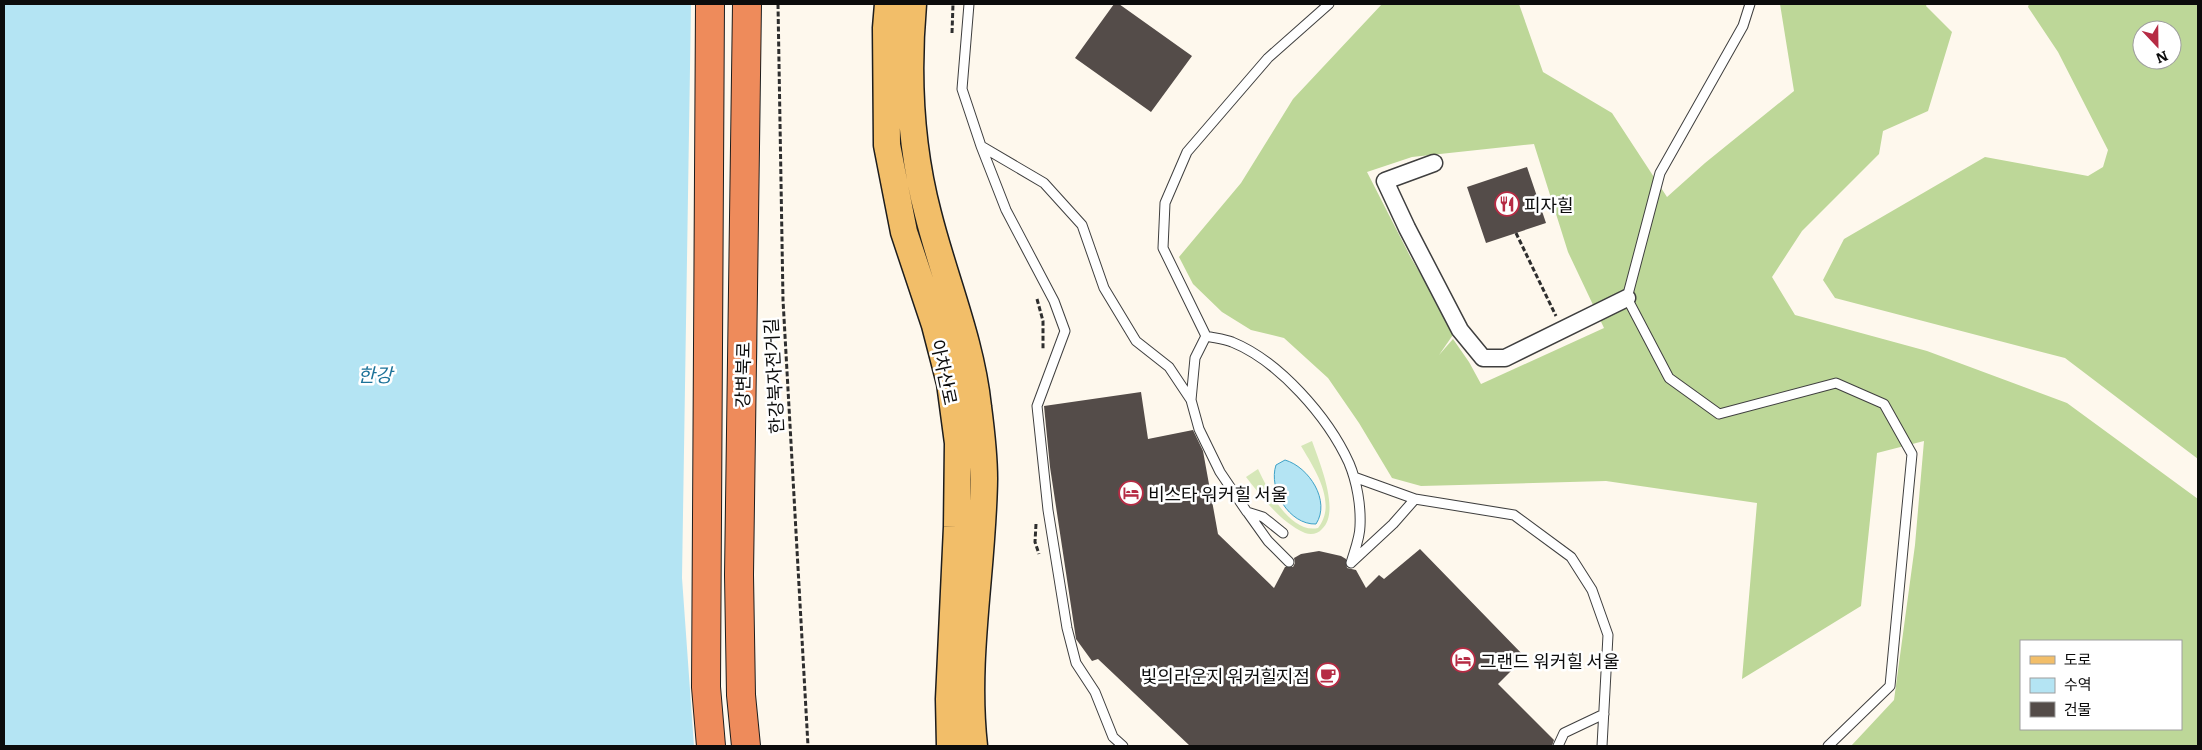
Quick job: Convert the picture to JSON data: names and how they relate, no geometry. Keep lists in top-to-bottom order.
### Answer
{
  "streets": {
    "highway": ["강변북로"],
    "main road": ["아차산로"],
    "path": ["한강북자전거길"]
  },
  "water": ["한강"],
  "places": {
    "restaurant": ["피자힐"],
    "hotel": ["비스타 워커힐 서울", "그랜드 워커힐 서울"],
    "cafe": ["빛의라운지 워커힐지점"]
  },
  "legend": ["도로", "수역", "건물"],
  "north": "bottom"
}
